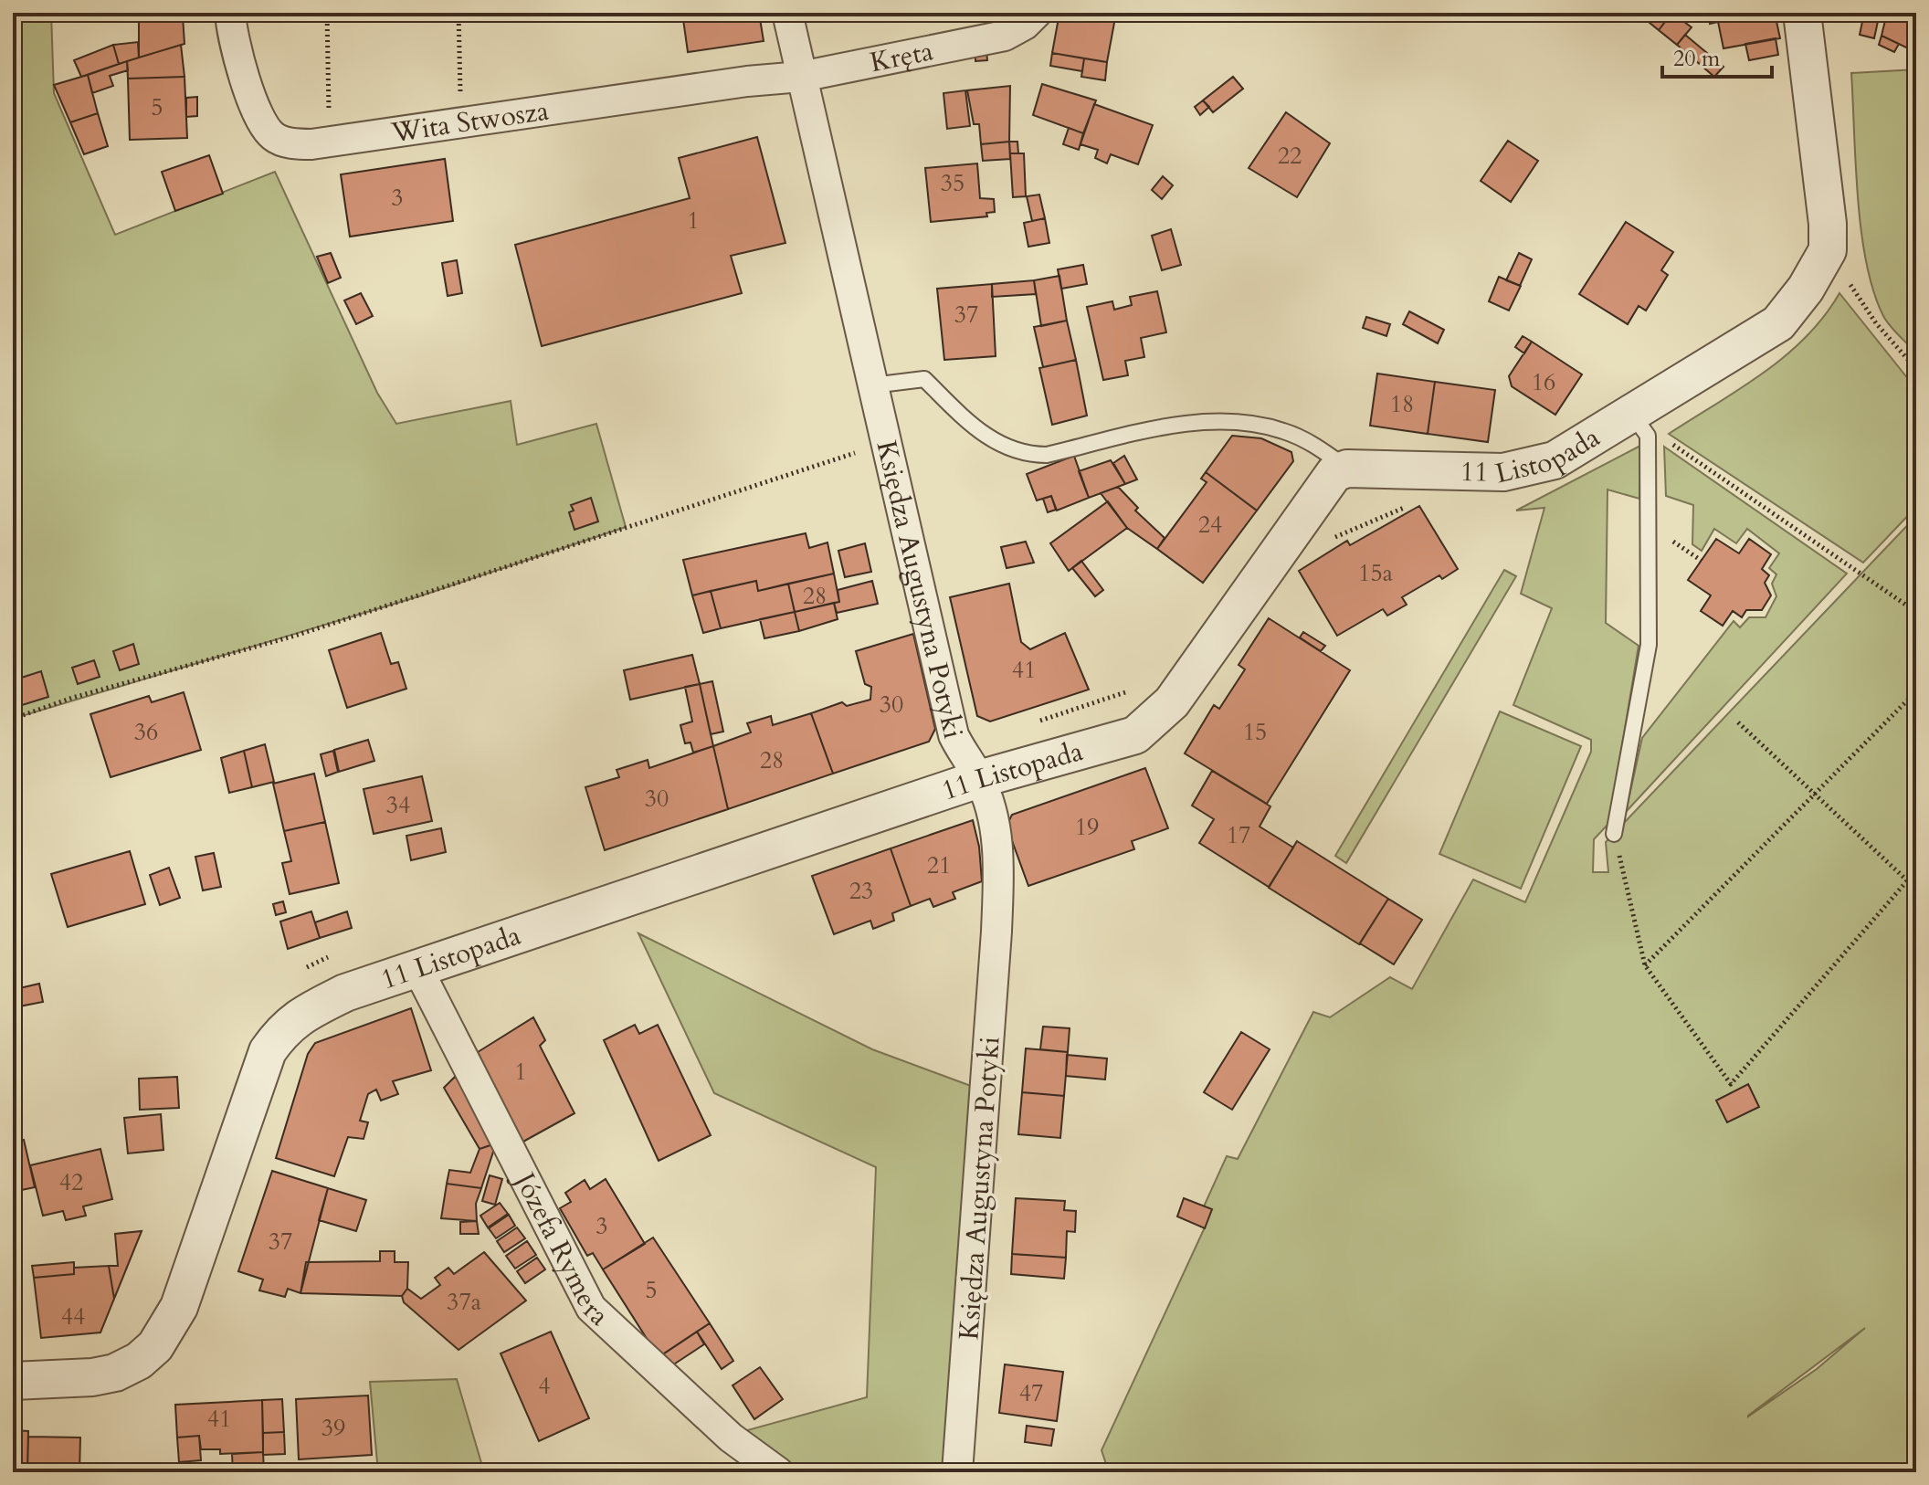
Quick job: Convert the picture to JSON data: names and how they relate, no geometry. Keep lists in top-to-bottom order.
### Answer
{
  "streets": {
    "street": [
      "Kręta",
      "Wita Stwosza",
      "11 Listopada",
      "Księdza Augustyna Potyki",
      "Józefa Rymera"
    ]
  },
  "crossings": [
    ["Kręta", "Wita Stwosza"],
    ["Kręta", "Księdza Augustyna Potyki"],
    ["Wita Stwosza", "Księdza Augustyna Potyki"],
    ["11 Listopada", "Księdza Augustyna Potyki"],
    ["11 Listopada", "Józefa Rymera"]
  ],
  "house_numbers": [
    "5",
    "22",
    "35",
    "3",
    "1",
    "37",
    "16",
    "18",
    "24",
    "15a",
    "28",
    "41",
    "30",
    "36",
    "15",
    "28",
    "30",
    "34",
    "19",
    "17",
    "21",
    "23",
    "1",
    "42",
    "3",
    "37",
    "5",
    "37a",
    "44",
    "4",
    "47",
    "41",
    "39"
  ],
  "scale_bar": "20 m"
}
